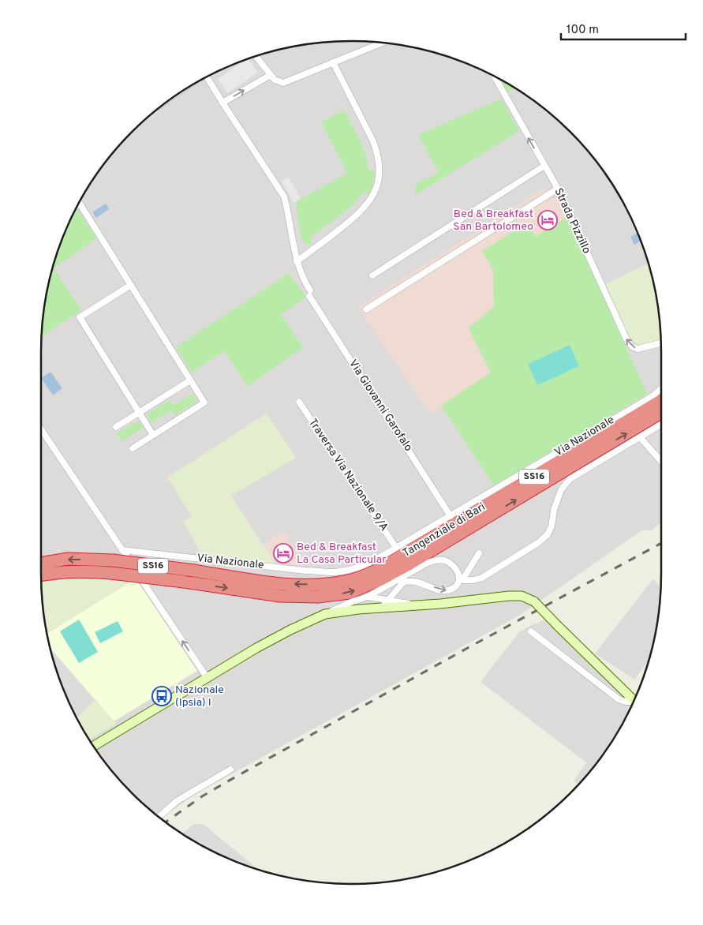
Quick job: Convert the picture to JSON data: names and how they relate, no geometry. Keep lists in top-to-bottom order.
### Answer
{
  "streets": {
    "highway": ["SS16", "Tangenziale di Bari"],
    "street": [
      "Strada Pizzillo",
      "Via Giovanni Garofalo",
      "Via Nazionale",
      "Traversa Via Nazionale 9/A"
    ]
  },
  "crossings": [
    ["Via Giovanni Garofalo", "Via Nazionale"],
    ["Via Nazionale", "Traversa Via Nazionale 9/A"]
  ],
  "one_way": ["Strada Pizzillo"],
  "places": {
    "hotel": ["Bed & Breakfast San Bartolomeo", "Bed & Breakfast La Casa Particular"],
    "bus stop": ["Nazionale (Ipsia) I"]
  },
  "scale_bar": "100 m"
}
